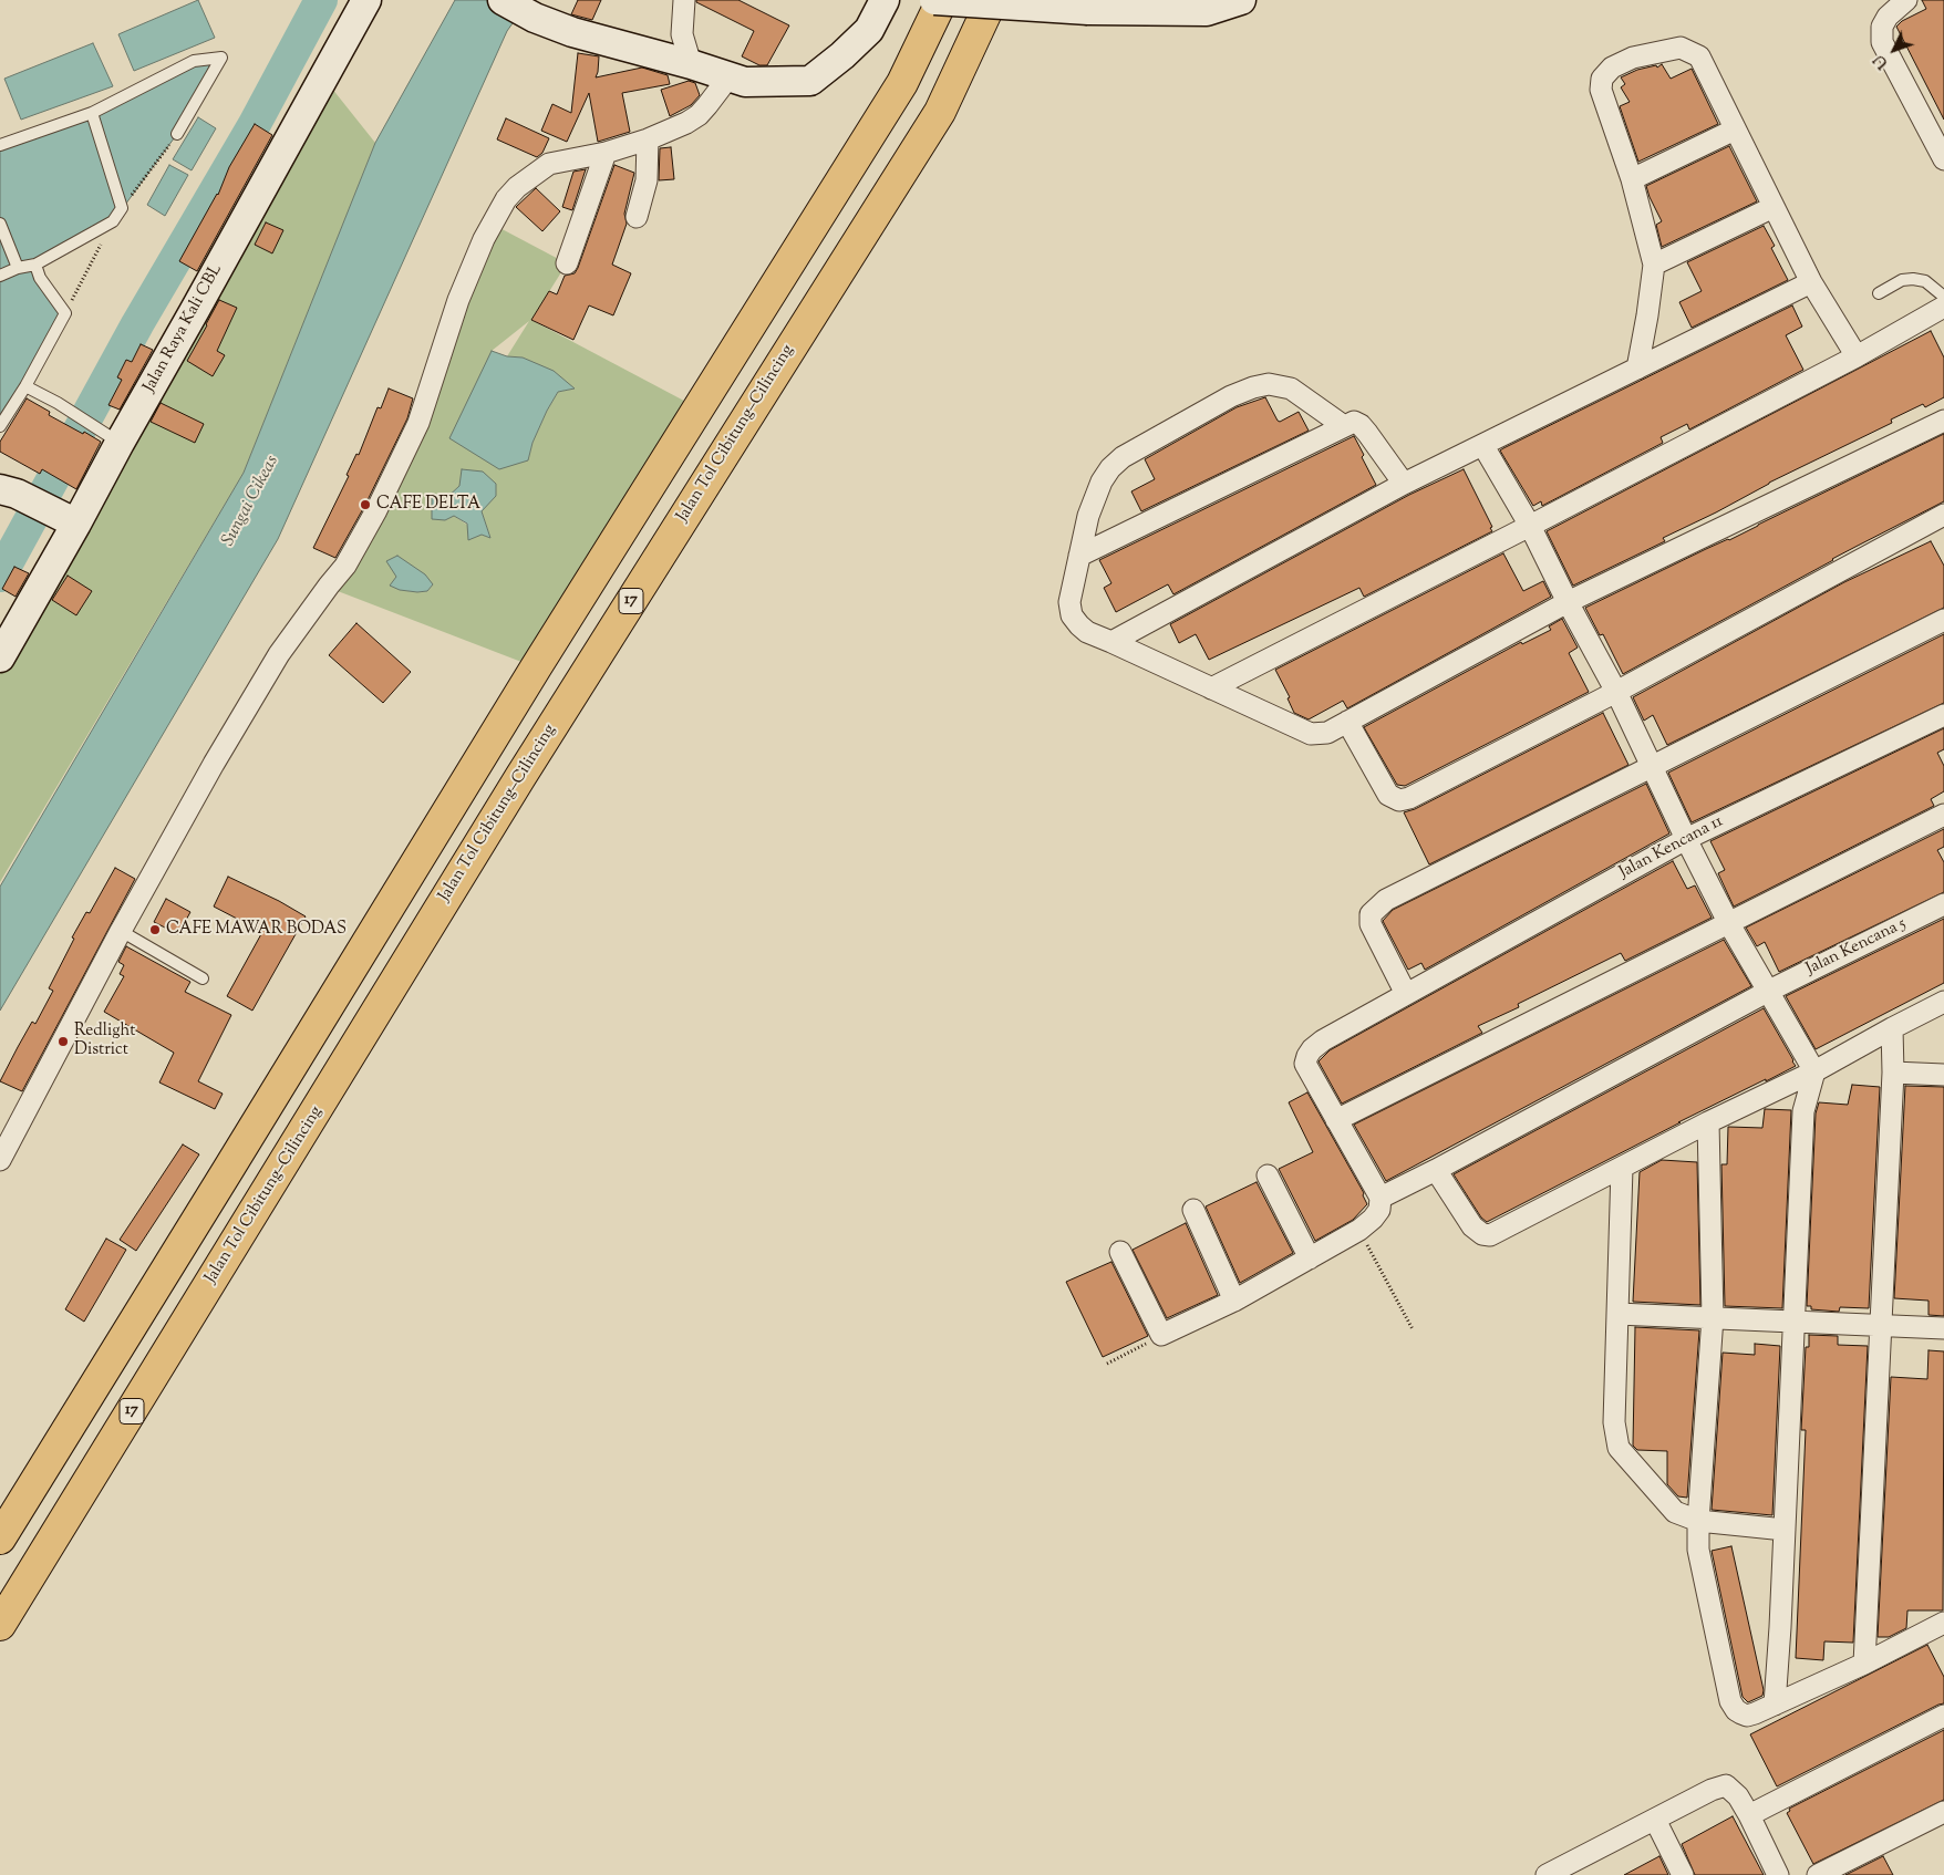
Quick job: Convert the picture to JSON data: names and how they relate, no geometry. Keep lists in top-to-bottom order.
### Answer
{
  "streets": {
    "highway": ["Jalan Tol Cibitung–Cilincing", "17"],
    "street": ["Jalan Raya Kali CBL", "Jalan Kencana 11", "Jalan Kencana 5"]
  },
  "crossings": [
    ["Jalan Kencana 11", "Jalan Kencana 5"]
  ],
  "water": ["Sungai Cikeas"],
  "places": ["CAFE DELTA", "CAFE MAWAR BODAS", "Redlight District"],
  "north": "bottom left"
}
